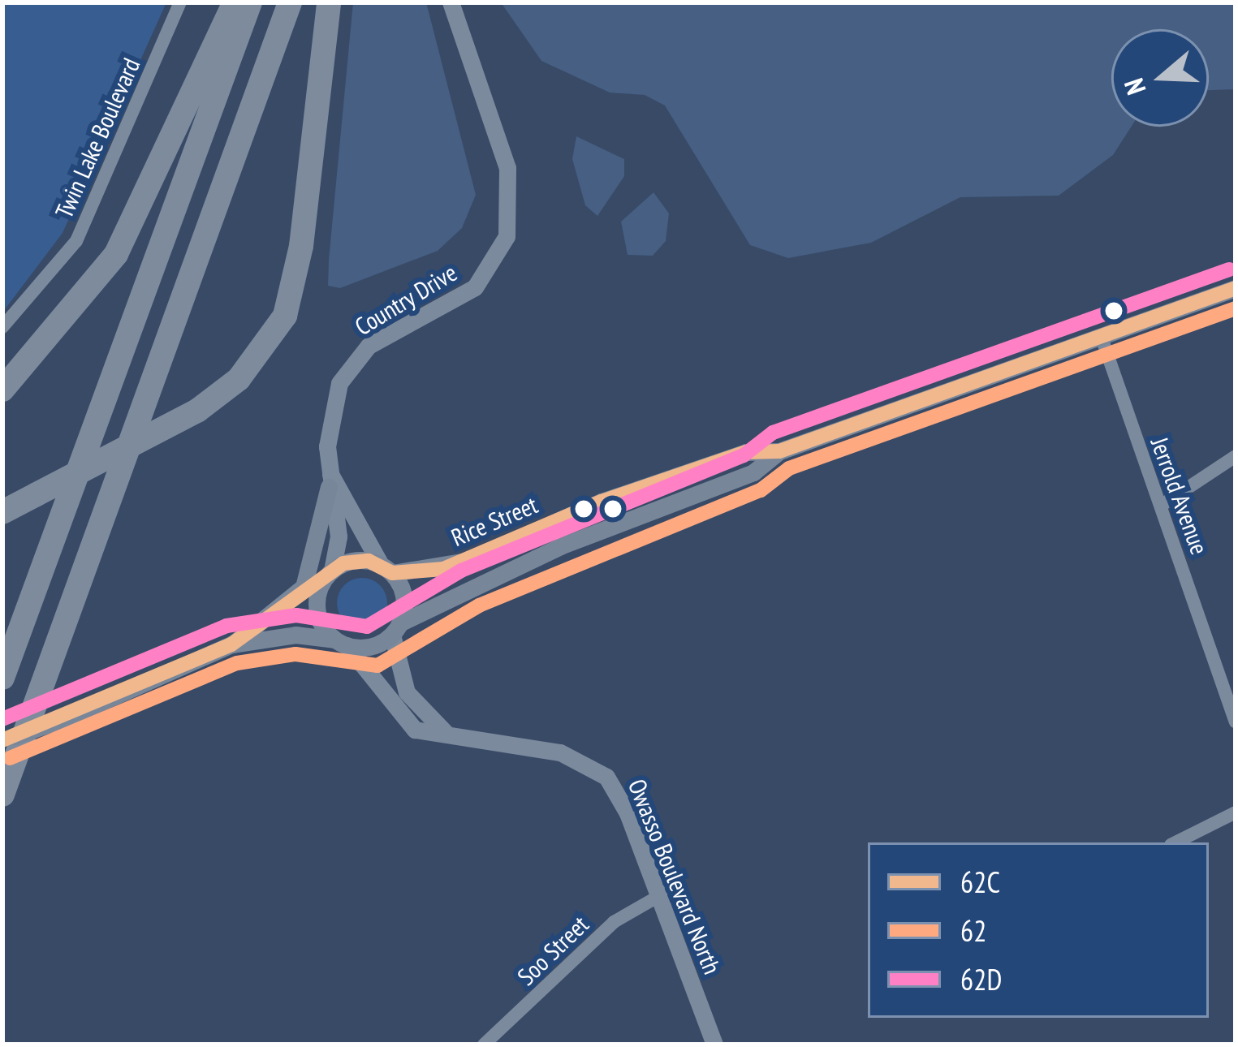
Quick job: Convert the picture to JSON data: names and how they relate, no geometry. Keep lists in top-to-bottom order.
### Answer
{
  "streets": {
    "main road": ["Rice Street"],
    "street": [
      "Twin Lake Boulevard",
      "Country Drive",
      "Jerrold Avenue",
      "Owasso Boulevard North",
      "Soo Street"
    ]
  },
  "crossings": [
    ["Country Drive", "Rice Street"],
    ["Country Drive", "Owasso Boulevard North"],
    ["Jerrold Avenue", "Rice Street"],
    ["Rice Street", "Owasso Boulevard North"],
    ["Owasso Boulevard North", "Soo Street"]
  ],
  "lines": ["transit line 62D", "transit line 62C", "transit line 62"],
  "legend": ["62C", "62", "62D"],
  "north": "left"
}
